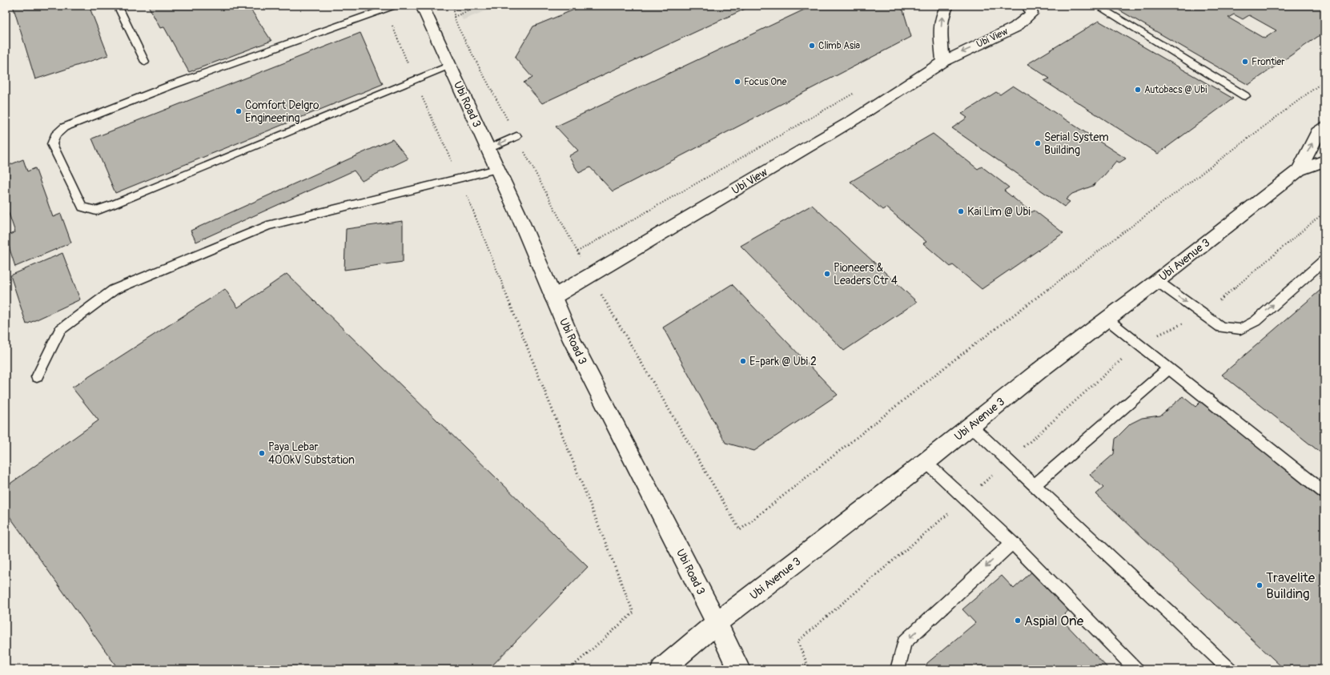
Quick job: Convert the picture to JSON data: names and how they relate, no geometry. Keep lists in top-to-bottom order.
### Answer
{
  "streets": {
    "street": ["Ubi View", "Ubi Road 3", "Ubi Avenue 3"]
  },
  "crossings": [
    ["Ubi View", "Ubi Road 3"],
    ["Ubi Road 3", "Ubi Avenue 3"]
  ],
  "places": [
    "Climb Asia",
    "Frontier",
    "Focus One",
    "Autobacs @ Ubi",
    "Comfort Delgro Engineering",
    "Serial System Building",
    "Kai Lim @ Ubi",
    "Pioneers & Leaders Ctr 4",
    "E-park @ Ubi 2",
    "Paya Lebar 400kV Substation",
    "Travelite Building",
    "Aspial One"
  ]
}
